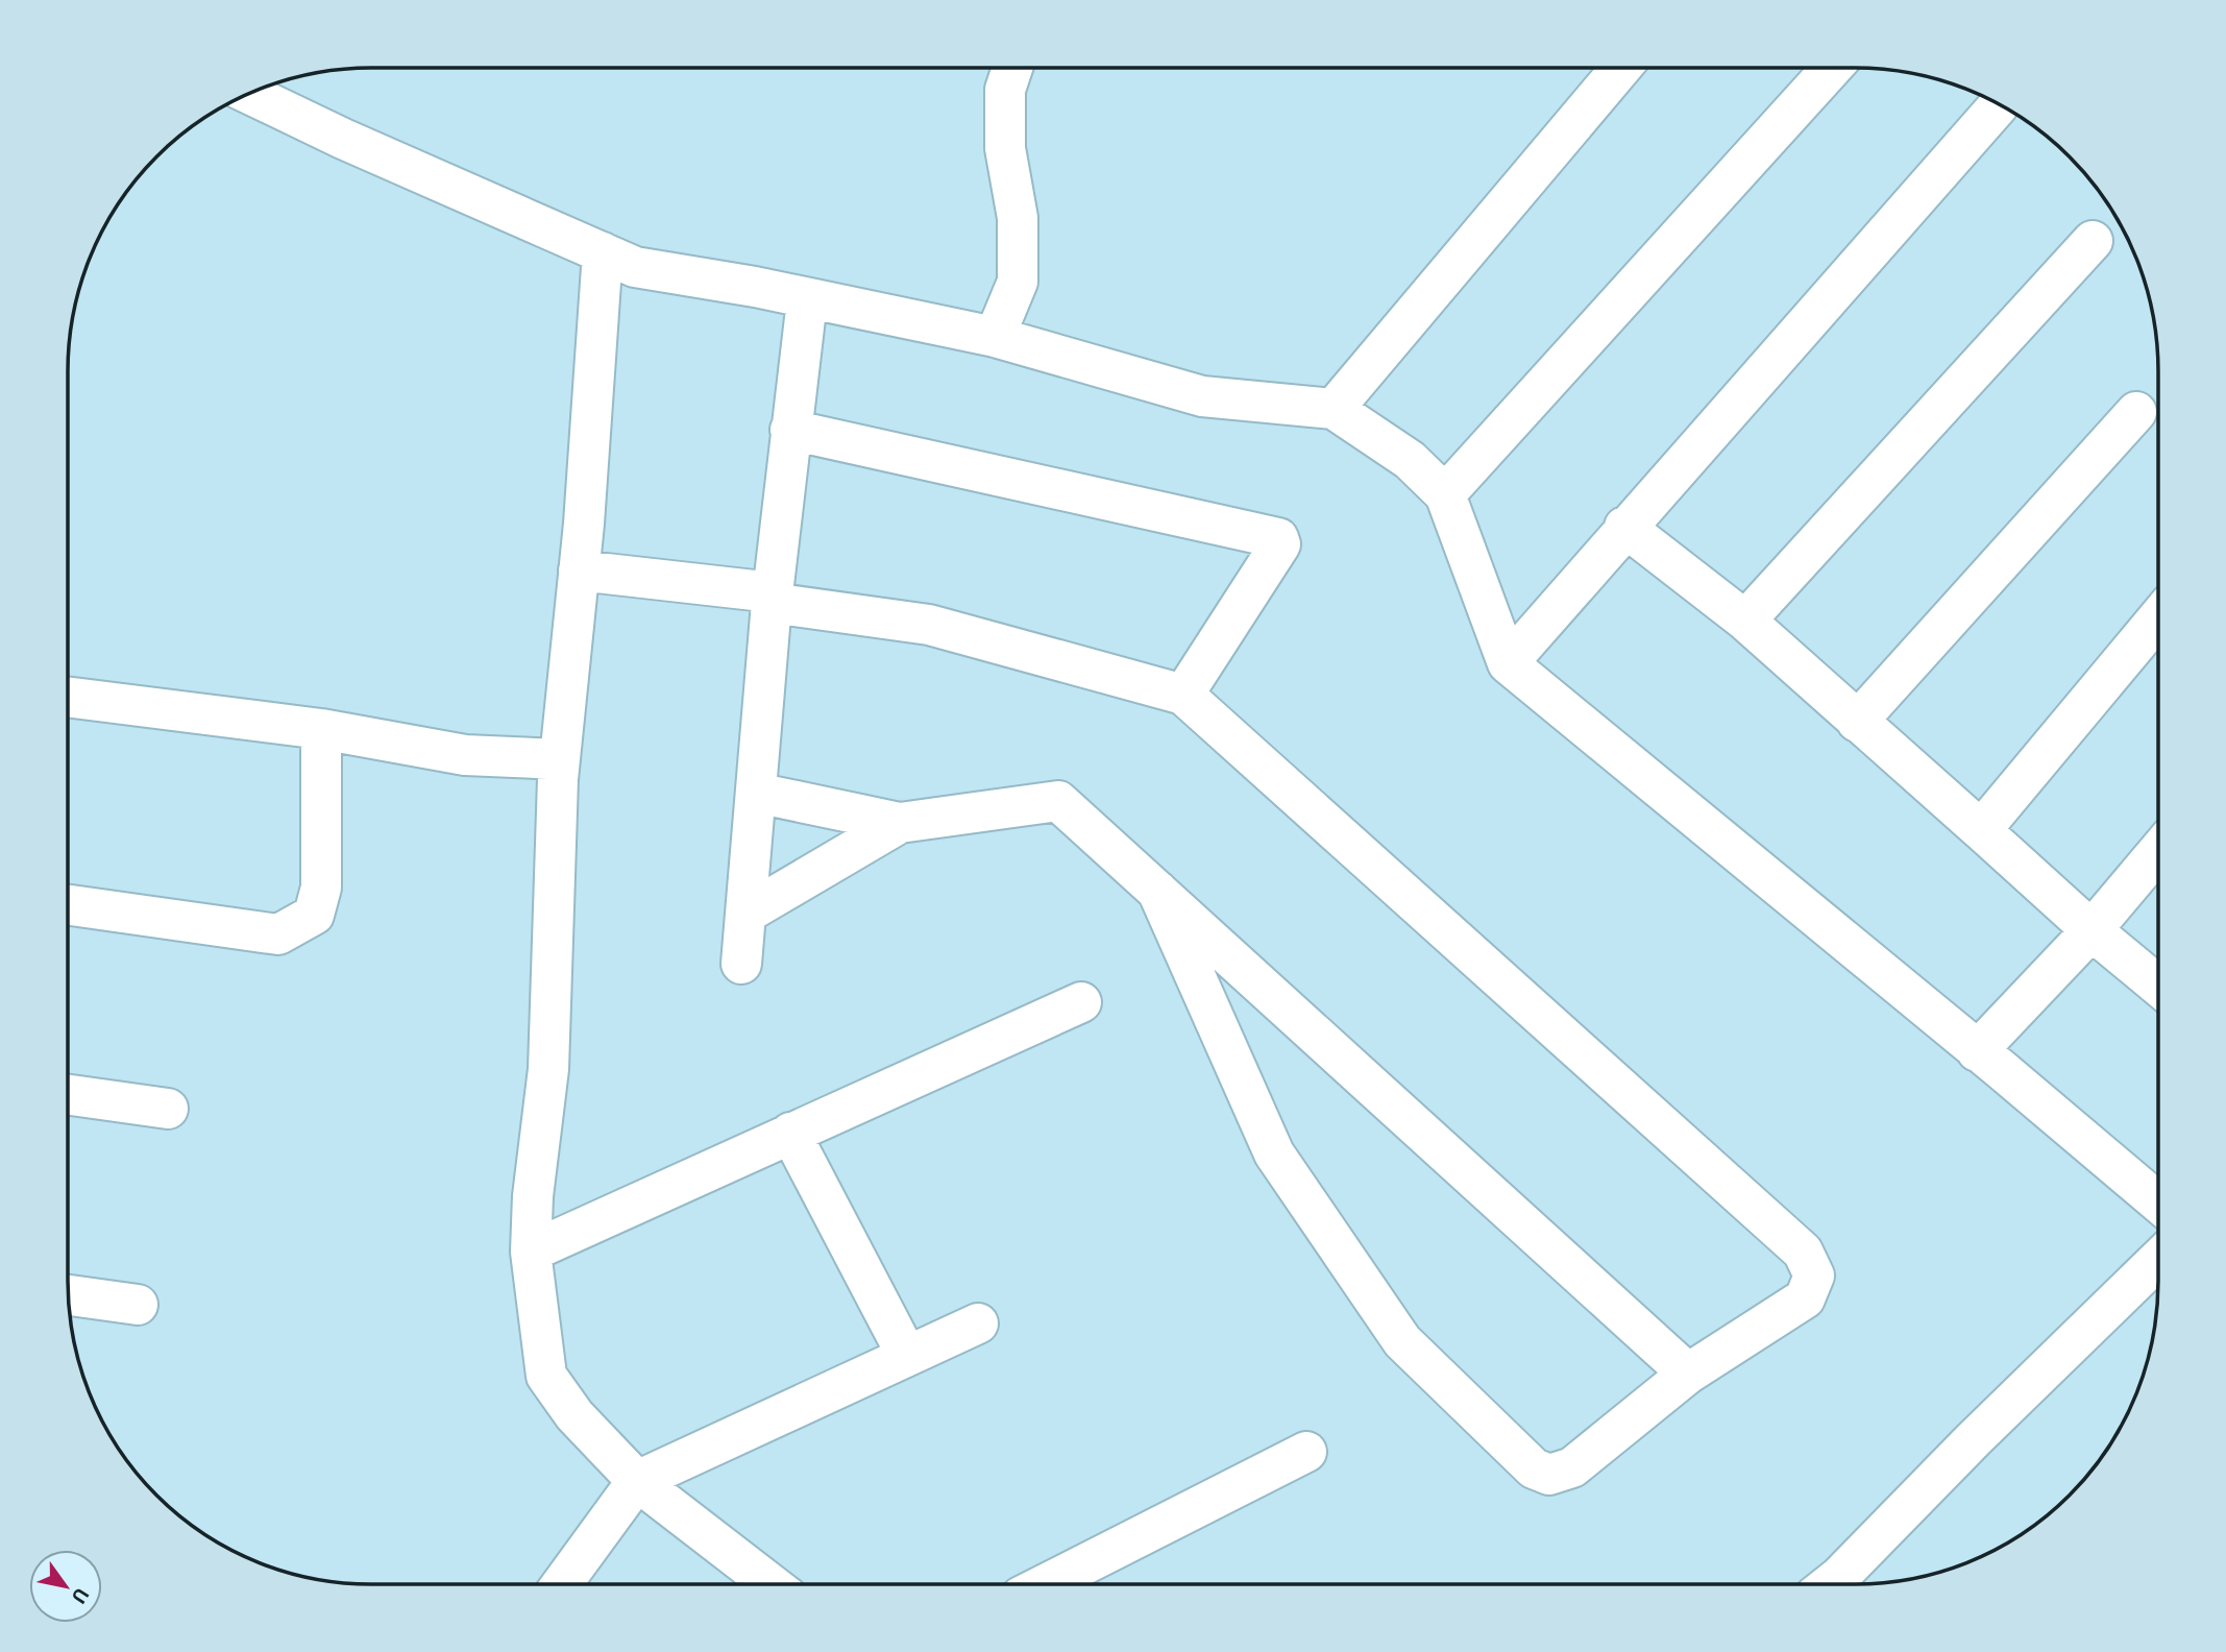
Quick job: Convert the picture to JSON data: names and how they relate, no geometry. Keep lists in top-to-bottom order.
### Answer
{
  "north": "bottom right"
}
